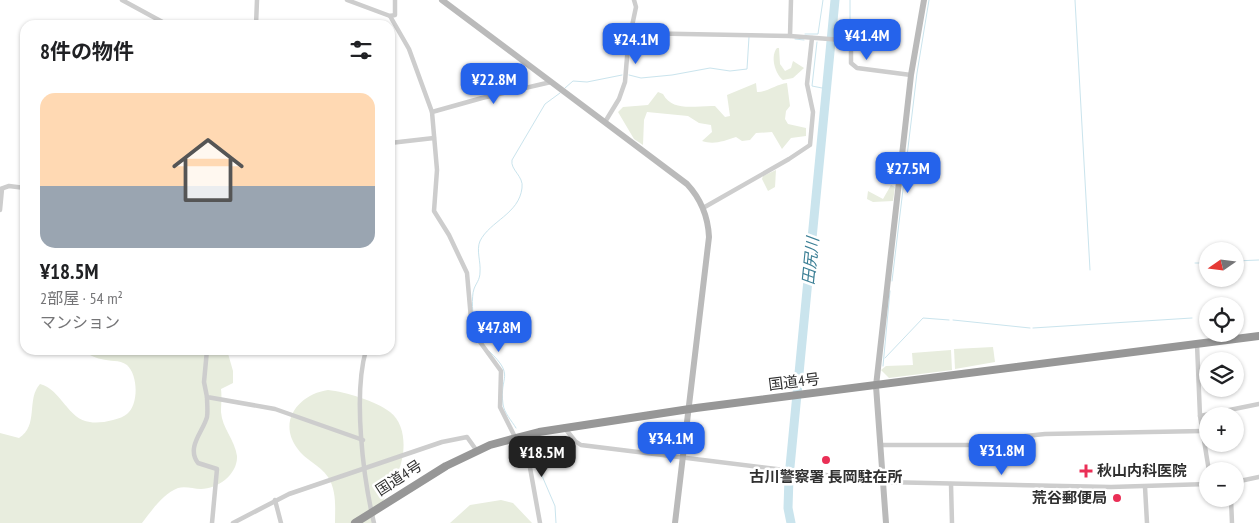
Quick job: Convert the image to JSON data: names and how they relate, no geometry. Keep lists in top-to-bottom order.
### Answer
{
  "streets": {
    "highway": ["国道4号"]
  },
  "water": ["田尻川"],
  "places": {
    "other": ["古川警察署 長岡駐在所", "荒谷郵便局"],
    "health": ["秋山内科医院"]
  },
  "north": "left",
  "page": {
    "price": [
      "¥41.4M",
      "¥24.1M",
      "¥22.8M",
      "¥27.5M",
      "¥47.8M",
      "¥34.1M",
      "¥31.8M",
      "¥18.5M"
    ],
    "heading": "8件の物件",
    "list": [
      {
        "name": "¥18.5M",
        "note": "2部屋 · 54 m² · マンション"
      }
    ],
    "map_buttons": ["+", "−"]
  }
}
